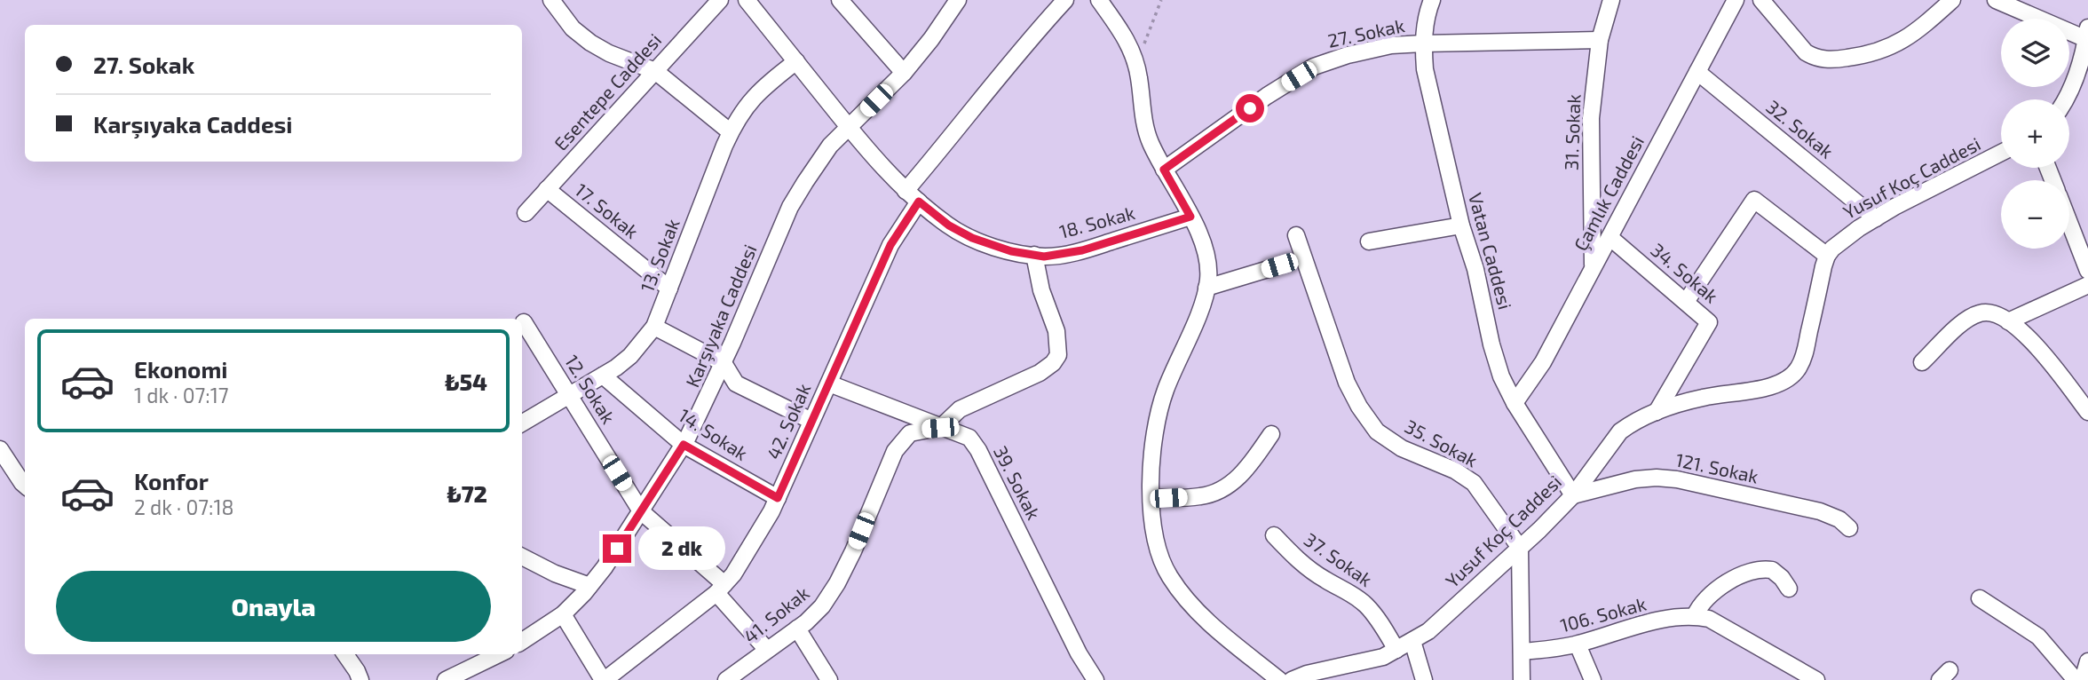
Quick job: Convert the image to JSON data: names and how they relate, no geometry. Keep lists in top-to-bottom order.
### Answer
{
  "streets": {
    "street": [
      "27. Sokak",
      "Esentepe Caddesi",
      "32. Sokak",
      "31. Sokak",
      "Yusuf Koç Caddesi",
      "Çamlık Caddesi",
      "17. Sokak",
      "18. Sokak",
      "Vatan Caddesi",
      "13. Sokak",
      "34. Sokak",
      "Karşıyaka Caddesi",
      "12. Sokak",
      "42. Sokak",
      "14. Sokak",
      "35. Sokak",
      "121. Sokak",
      "39. Sokak",
      "37. Sokak",
      "41. Sokak",
      "106. Sokak"
    ]
  },
  "crossings": [
    ["27. Sokak", "Vatan Caddesi"],
    ["Esentepe Caddesi", "17. Sokak"],
    ["32. Sokak", "Yusuf Koç Caddesi"],
    ["32. Sokak", "Çamlık Caddesi"],
    ["31. Sokak", "Çamlık Caddesi"],
    ["Yusuf Koç Caddesi", "Vatan Caddesi"],
    ["Yusuf Koç Caddesi", "34. Sokak"],
    ["Yusuf Koç Caddesi", "35. Sokak"],
    ["Yusuf Koç Caddesi", "121. Sokak"],
    ["Yusuf Koç Caddesi", "37. Sokak"],
    ["Çamlık Caddesi", "Vatan Caddesi"],
    ["Çamlık Caddesi", "34. Sokak"],
    ["17. Sokak", "13. Sokak"],
    ["18. Sokak", "13. Sokak"],
    ["18. Sokak", "Karşıyaka Caddesi"],
    ["18. Sokak", "42. Sokak"],
    ["Vatan Caddesi", "121. Sokak"],
    ["13. Sokak", "12. Sokak"],
    ["13. Sokak", "14. Sokak"],
    ["Karşıyaka Caddesi", "12. Sokak"],
    ["Karşıyaka Caddesi", "14. Sokak"],
    ["12. Sokak", "42. Sokak"],
    ["12. Sokak", "41. Sokak"],
    ["42. Sokak", "14. Sokak"],
    ["42. Sokak", "39. Sokak"],
    ["39. Sokak", "41. Sokak"]
  ],
  "page": {
    "map_buttons": ["+", "−"],
    "banner": ["27. Sokak", "Karşıyaka Caddesi"],
    "list": [
      {
        "name": "Ekonomi",
        "note": "1 dk · 07:17",
        "value": "₺54"
      },
      {
        "name": "Konfor",
        "note": "2 dk · 07:18",
        "value": "₺72"
      }
    ],
    "bubble": "2 dk",
    "buttons": "Onayla"
  }
}
